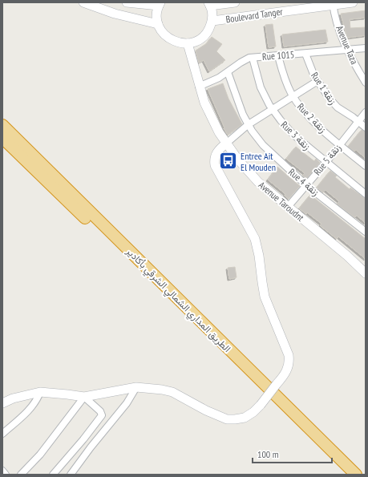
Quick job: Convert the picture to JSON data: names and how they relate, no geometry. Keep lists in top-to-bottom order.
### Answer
{
  "streets": {
    "highway": ["الطريق المداري الشمالي الشرقي بأكادير"],
    "street": [
      "Boulevard Tanger",
      "Avenue Taza",
      "Rue 1015",
      "Rue 1 زنقة",
      "Rue 2 زنقة",
      "Rue 3 زنقة",
      "Rue 5 زنقة",
      "Rue 4 زنقة",
      "Avenue Taroudnt"
    ]
  },
  "crossings": [
    ["Boulevard Tanger", "Avenue Taza"],
    ["Avenue Taza", "Rue 1015"],
    ["Rue 1015", "Rue 1 زنقة"],
    ["Rue 1015", "Rue 2 زنقة"],
    ["Rue 1015", "Rue 3 زنقة"],
    ["Rue 1015", "Rue 4 زنقة"],
    ["Rue 1015", "Avenue Taroudnt"],
    ["Rue 1 زنقة", "Rue 5 زنقة"],
    ["Rue 2 زنقة", "Rue 5 زنقة"],
    ["Rue 3 زنقة", "Rue 5 زنقة"],
    ["Rue 5 زنقة", "Rue 4 زنقة"],
    ["Rue 5 زنقة", "Avenue Taroudnt"]
  ],
  "places": {
    "bus stop": ["Entree Ait El Mouden"]
  },
  "scale_bar": "100 m"
}
